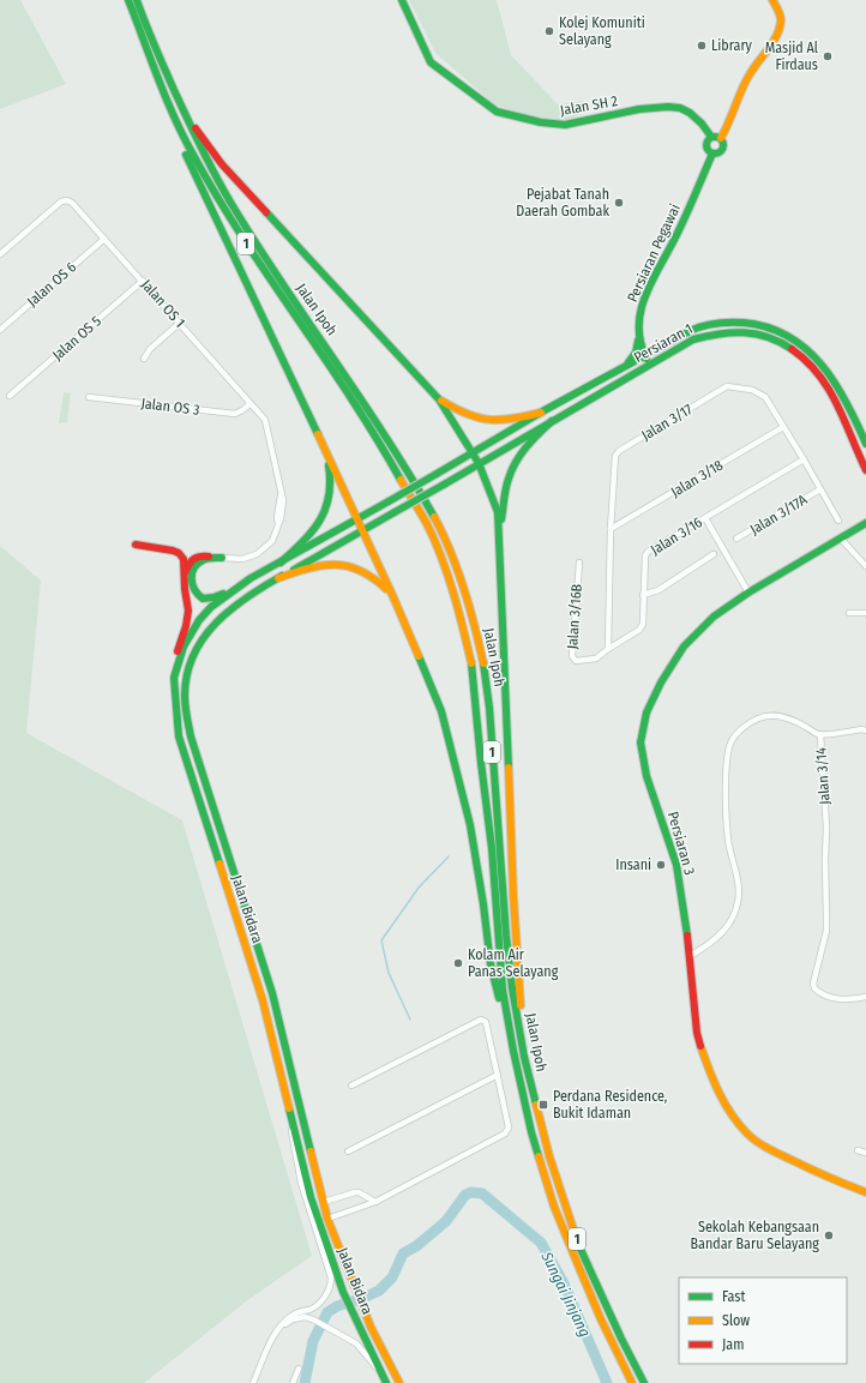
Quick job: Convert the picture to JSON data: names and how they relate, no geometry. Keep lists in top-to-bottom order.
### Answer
{
  "streets": {
    "main road": [
      "Jalan SH 2",
      "1",
      "Persiaran Pegawai",
      "Jalan Ipoh",
      "Persiaran 1",
      "Persiaran 3",
      "Jalan Bidara"
    ],
    "street": [
      "Jalan OS 6",
      "Jalan OS 1",
      "Jalan OS 5",
      "Jalan OS 3",
      "Jalan 3/17",
      "Jalan 3/18",
      "Jalan 3/17A",
      "Jalan 3/16",
      "Jalan 3/16B",
      "Jalan 3/14"
    ]
  },
  "crossings": [
    ["Jalan SH 2", "Persiaran Pegawai"],
    ["Persiaran Pegawai", "Persiaran 1"],
    ["Jalan OS 6", "Jalan OS 1"],
    ["Jalan OS 1", "Jalan OS 5"],
    ["Jalan OS 1", "Jalan OS 3"],
    ["Persiaran 1", "Jalan Bidara"],
    ["Jalan 3/17", "Jalan 3/18"],
    ["Jalan 3/17", "Jalan 3/17A"],
    ["Jalan 3/17", "Jalan 3/16"],
    ["Jalan 3/17", "Jalan 3/16B"],
    ["Jalan 3/16", "Jalan 3/16B"],
    ["Jalan 3/14", "Persiaran 3"]
  ],
  "water": ["Sungai Jinjang"],
  "places": {
    "other": [
      "Kolej Komuniti Selayang",
      "Library",
      "Masjid Al Firdaus",
      "Pejabat Tanah Daerah Gombak",
      "Insani",
      "Kolam Air Panas Selayang",
      "Sekolah Kebangsaan Bandar Baru Selayang"
    ],
    "transit": ["Perdana Residence, Bukit Idaman"]
  },
  "legend": ["Fast", "Slow", "Jam"]
}
